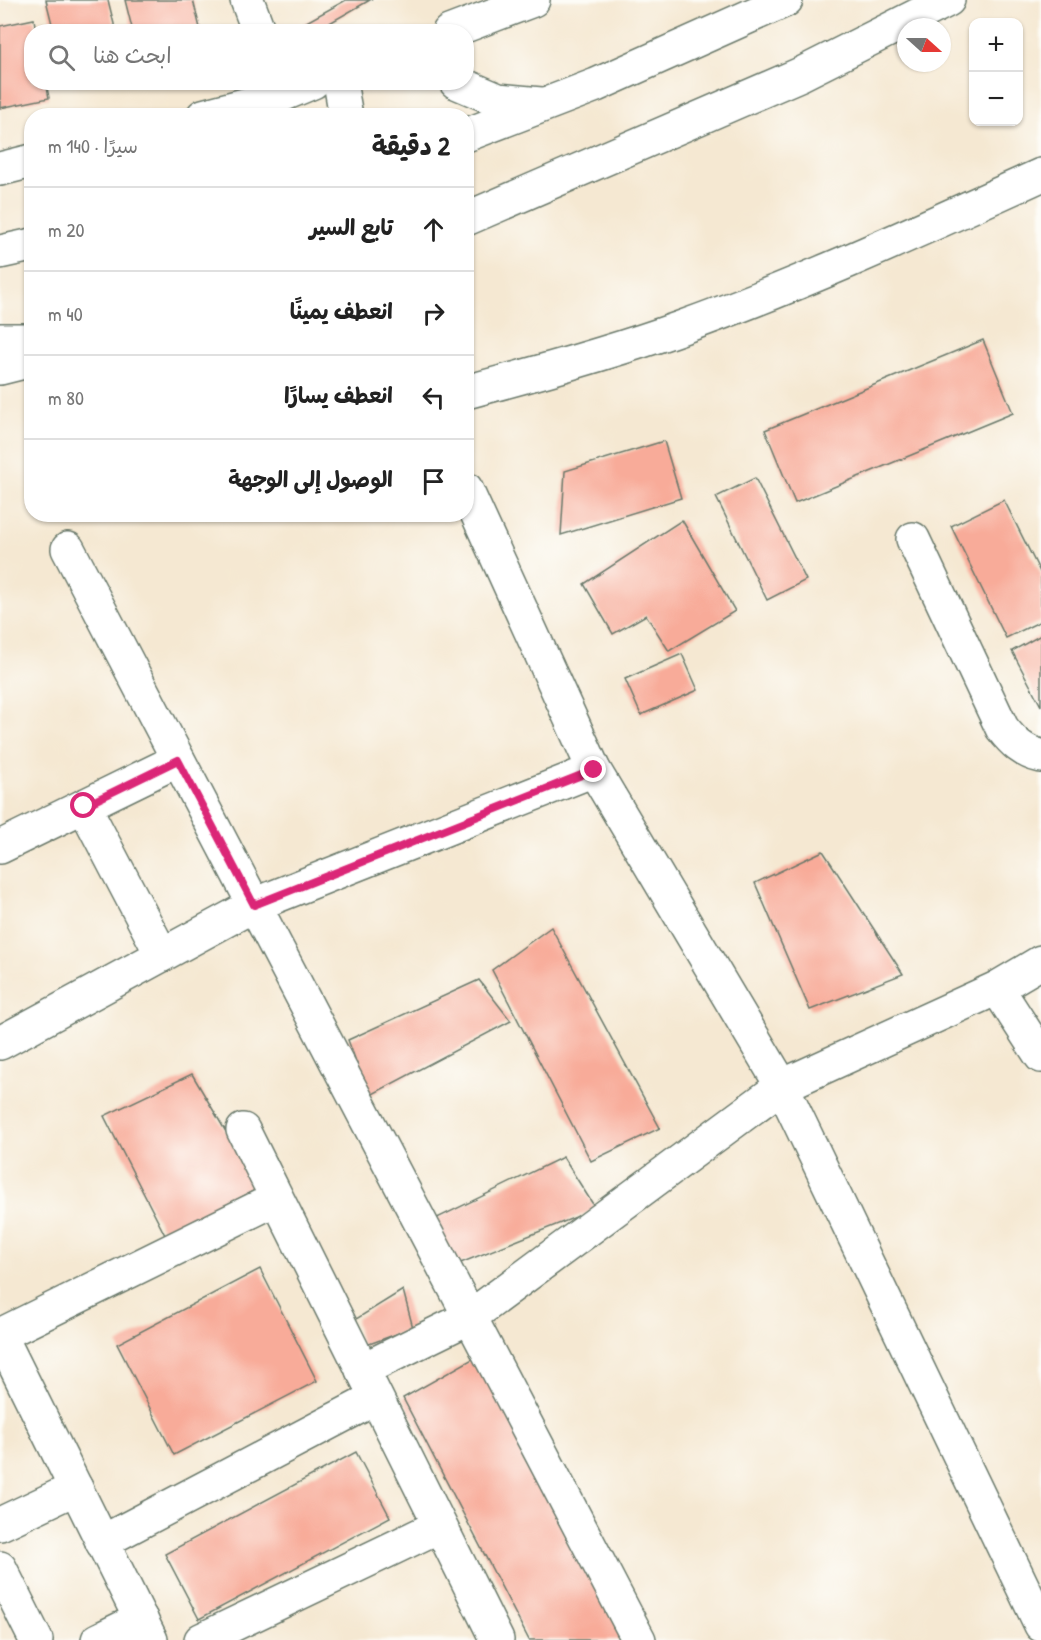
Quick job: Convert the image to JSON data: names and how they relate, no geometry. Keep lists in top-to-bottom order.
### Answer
{
  "north": "right",
  "page": {
    "map_buttons": ["+", "−"],
    "search": "ابحث هنا",
    "heading": ["2 دقيقة", "سيرًا · 140 m"],
    "list": [
      ["تابع السير", "20 m"],
      ["انعطف يمينًا", "40 m"],
      ["انعطف يسارًا", "80 m"],
      "الوصول إلى الوجهة"
    ]
  }
}
